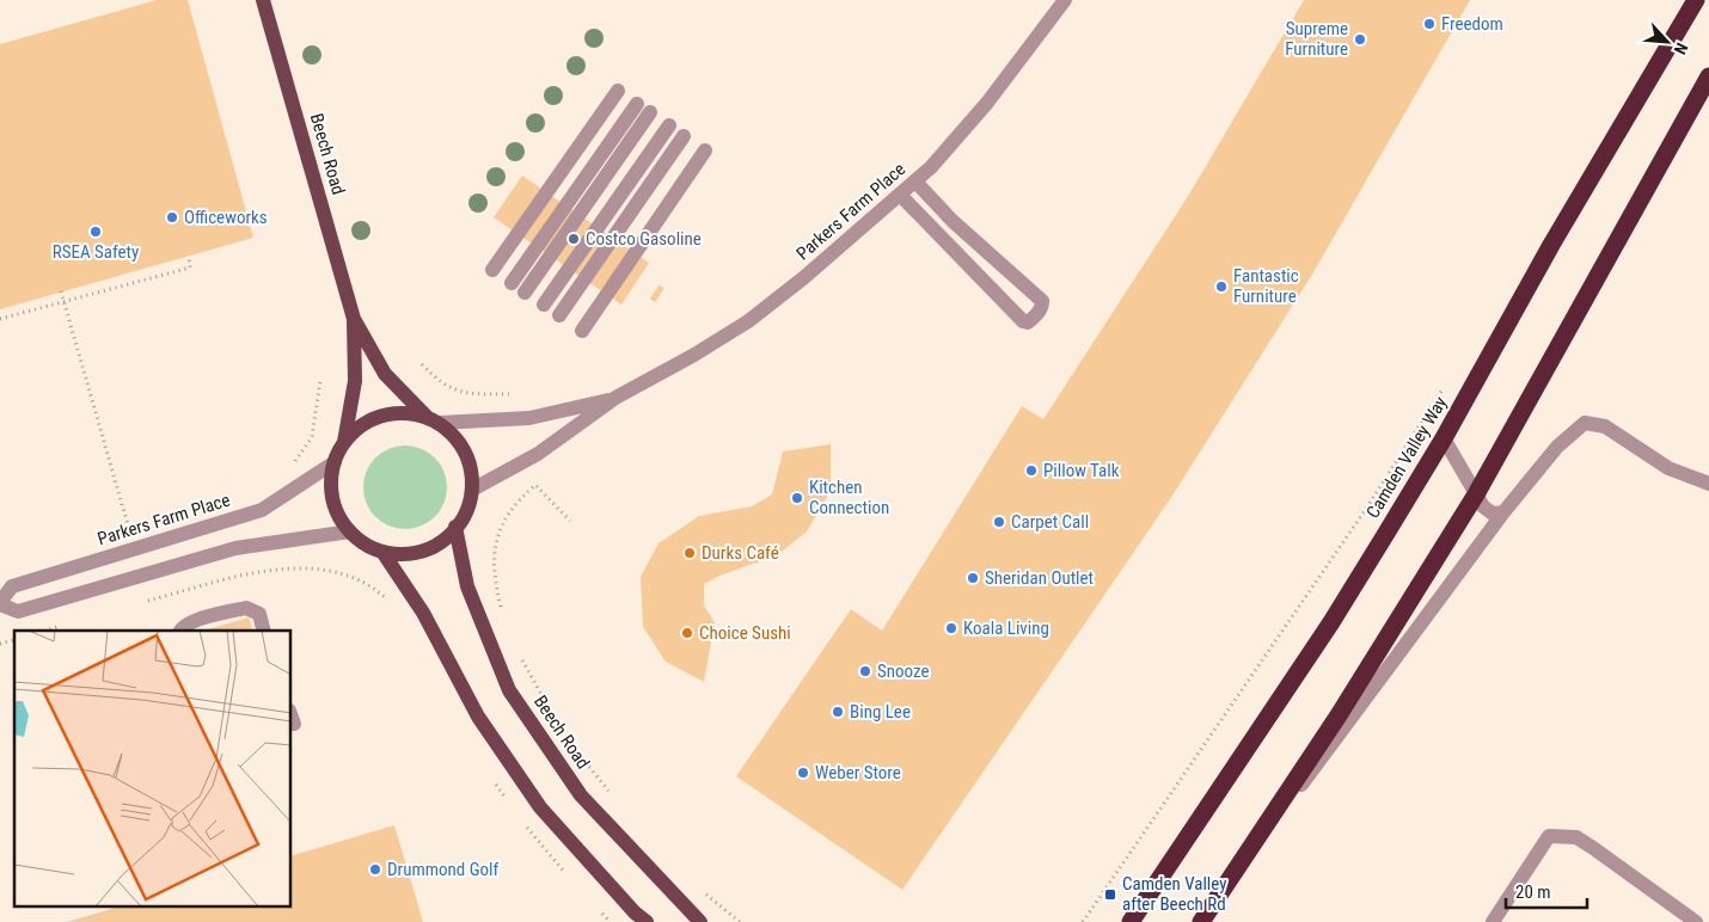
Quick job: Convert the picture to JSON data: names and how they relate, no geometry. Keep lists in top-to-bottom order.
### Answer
{
  "streets": {
    "highway": ["Camden Valley Way"],
    "main road": ["Beech Road"],
    "street": ["Parkers Farm Place"]
  },
  "crossings": [
    ["Beech Road", "Parkers Farm Place"]
  ],
  "places": {
    "other": [
      "Freedom",
      "Supreme Furniture",
      "Officeworks",
      "RSEA Safety",
      "Costco Gasoline",
      "Fantastic Furniture",
      "Pillow Talk",
      "Kitchen Connection",
      "Carpet Call",
      "Durks Café",
      "Sheridan Outlet",
      "Koala Living",
      "Choice Sushi",
      "Snooze",
      "Bing Lee",
      "Weber Store",
      "Drummond Golf"
    ],
    "transit": ["Camden Valley after Beech Rd"]
  },
  "scale_bar": "20 m",
  "north": "bottom right"
}
